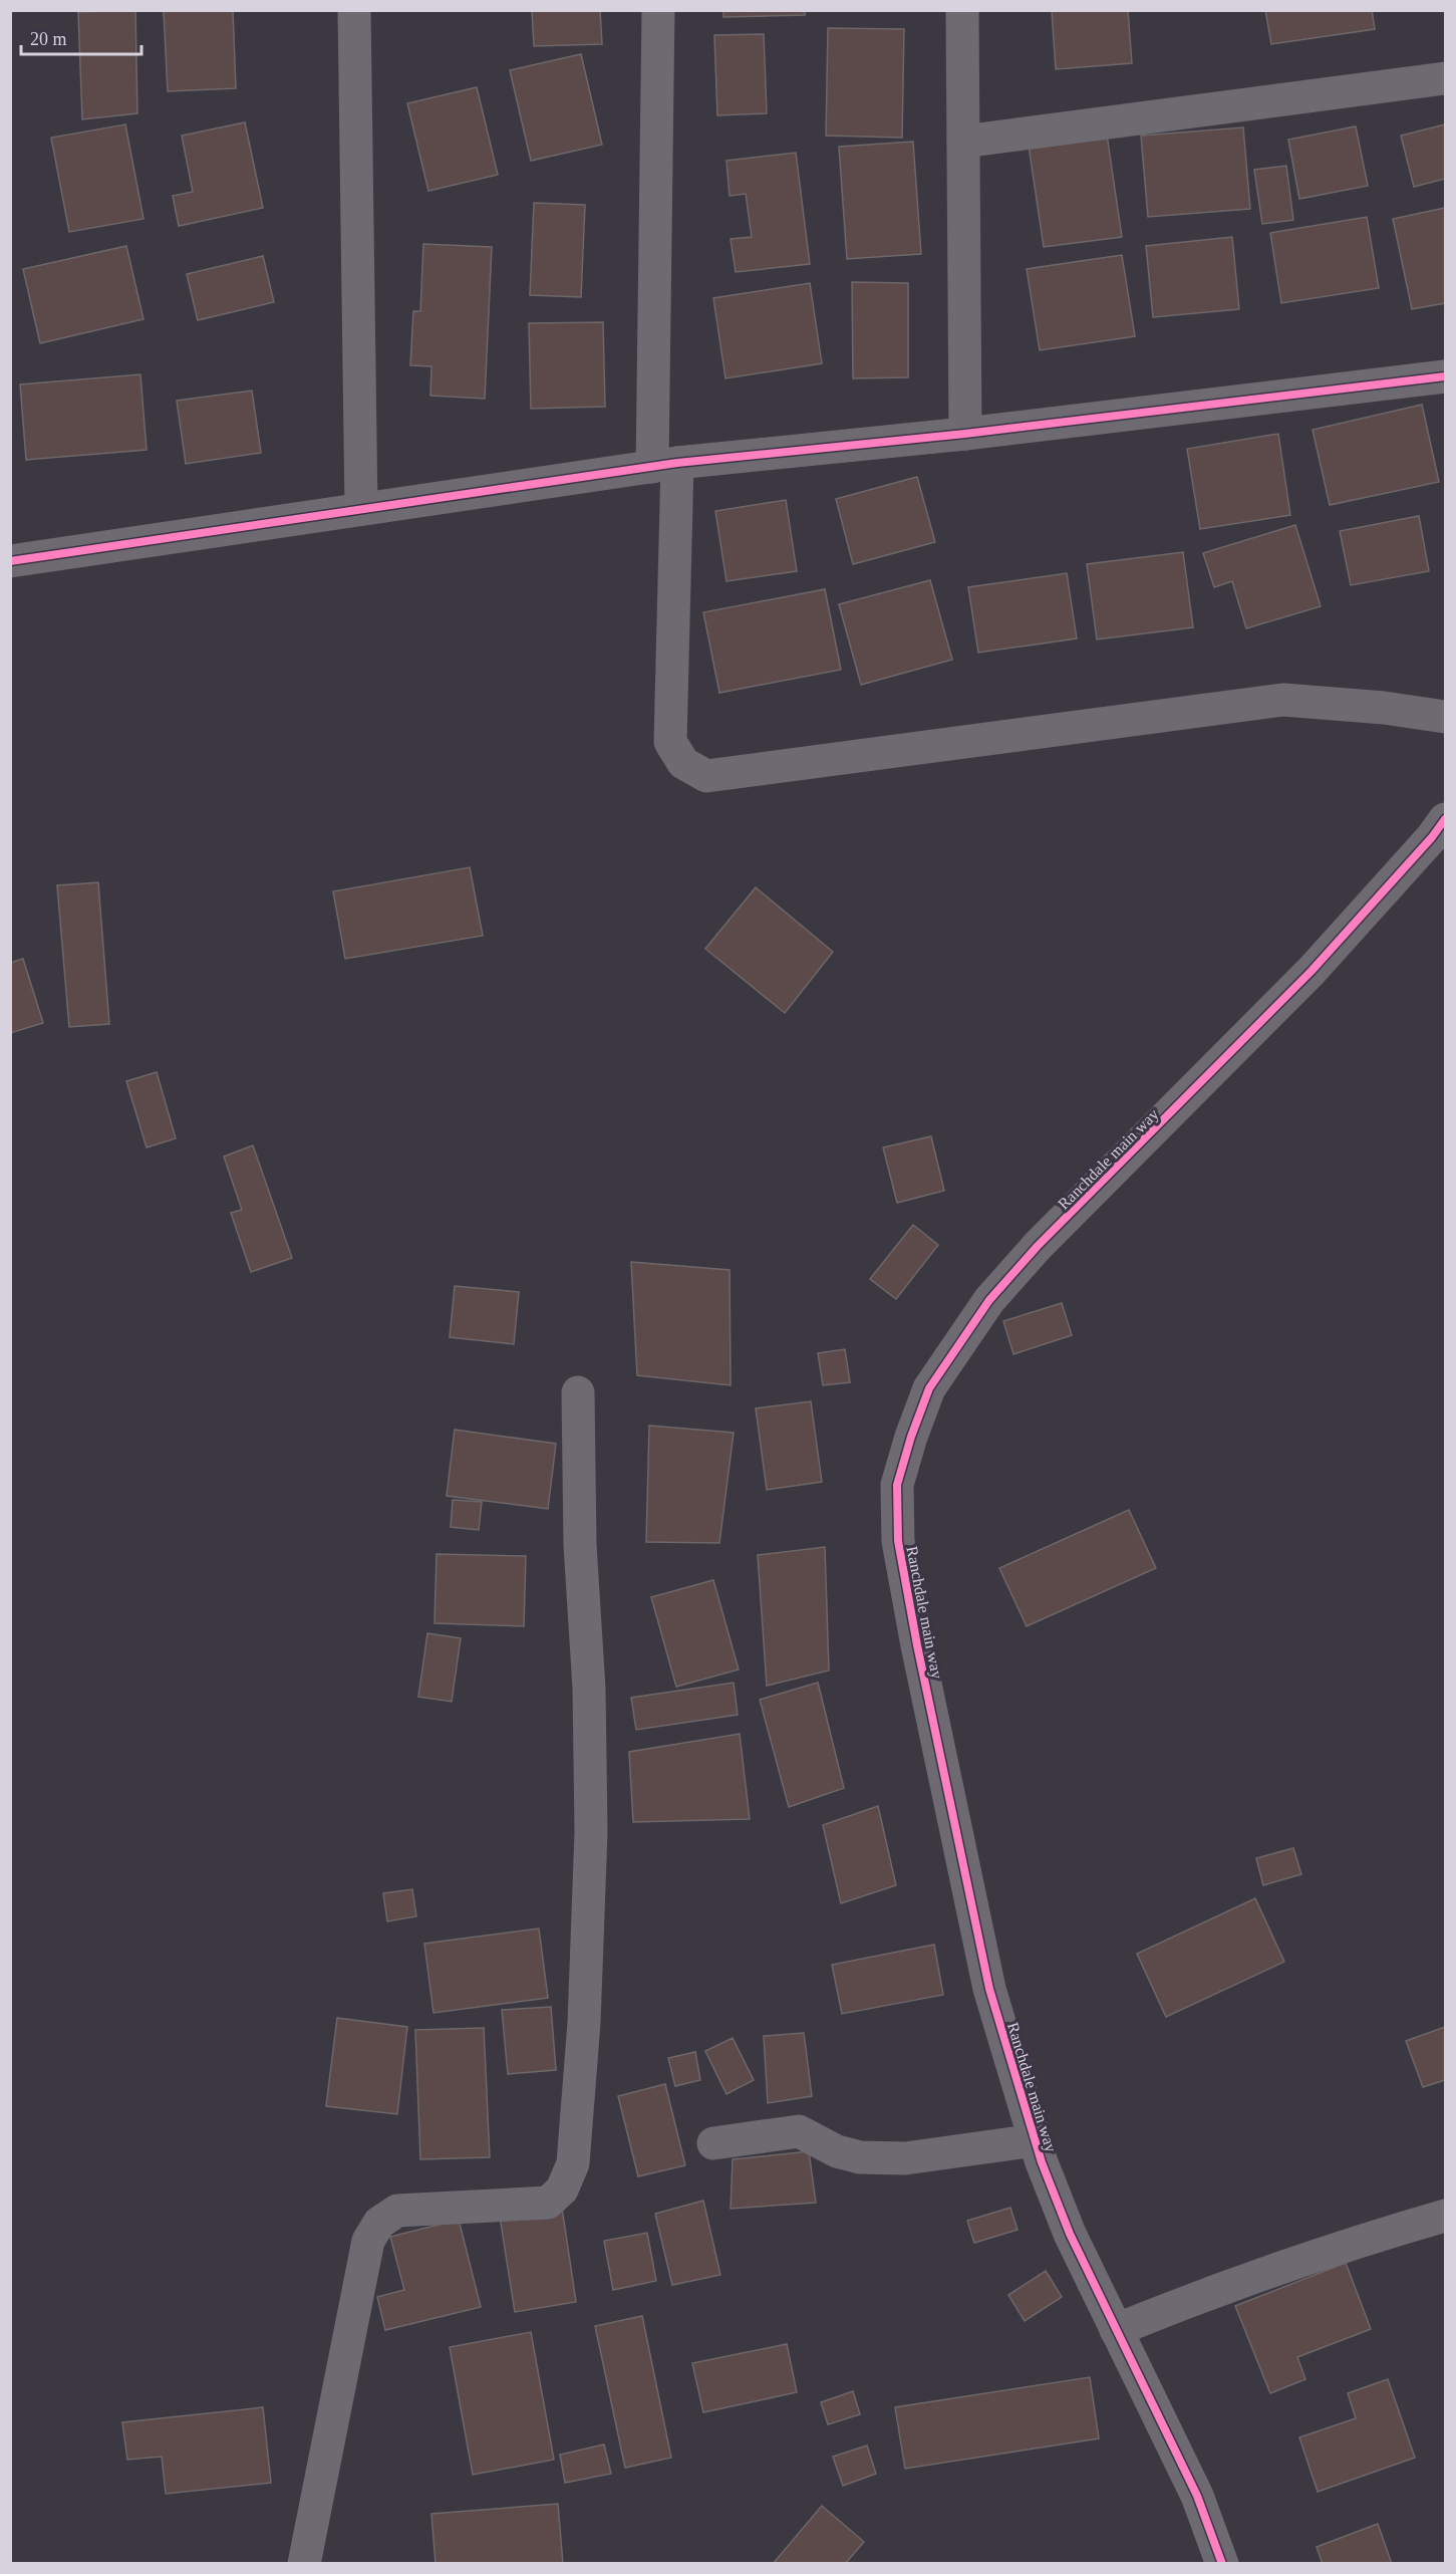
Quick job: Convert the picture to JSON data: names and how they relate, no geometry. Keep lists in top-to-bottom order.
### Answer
{
  "streets": {
    "street": ["Ranchdale main way"]
  },
  "scale_bar": "20 m"
}
